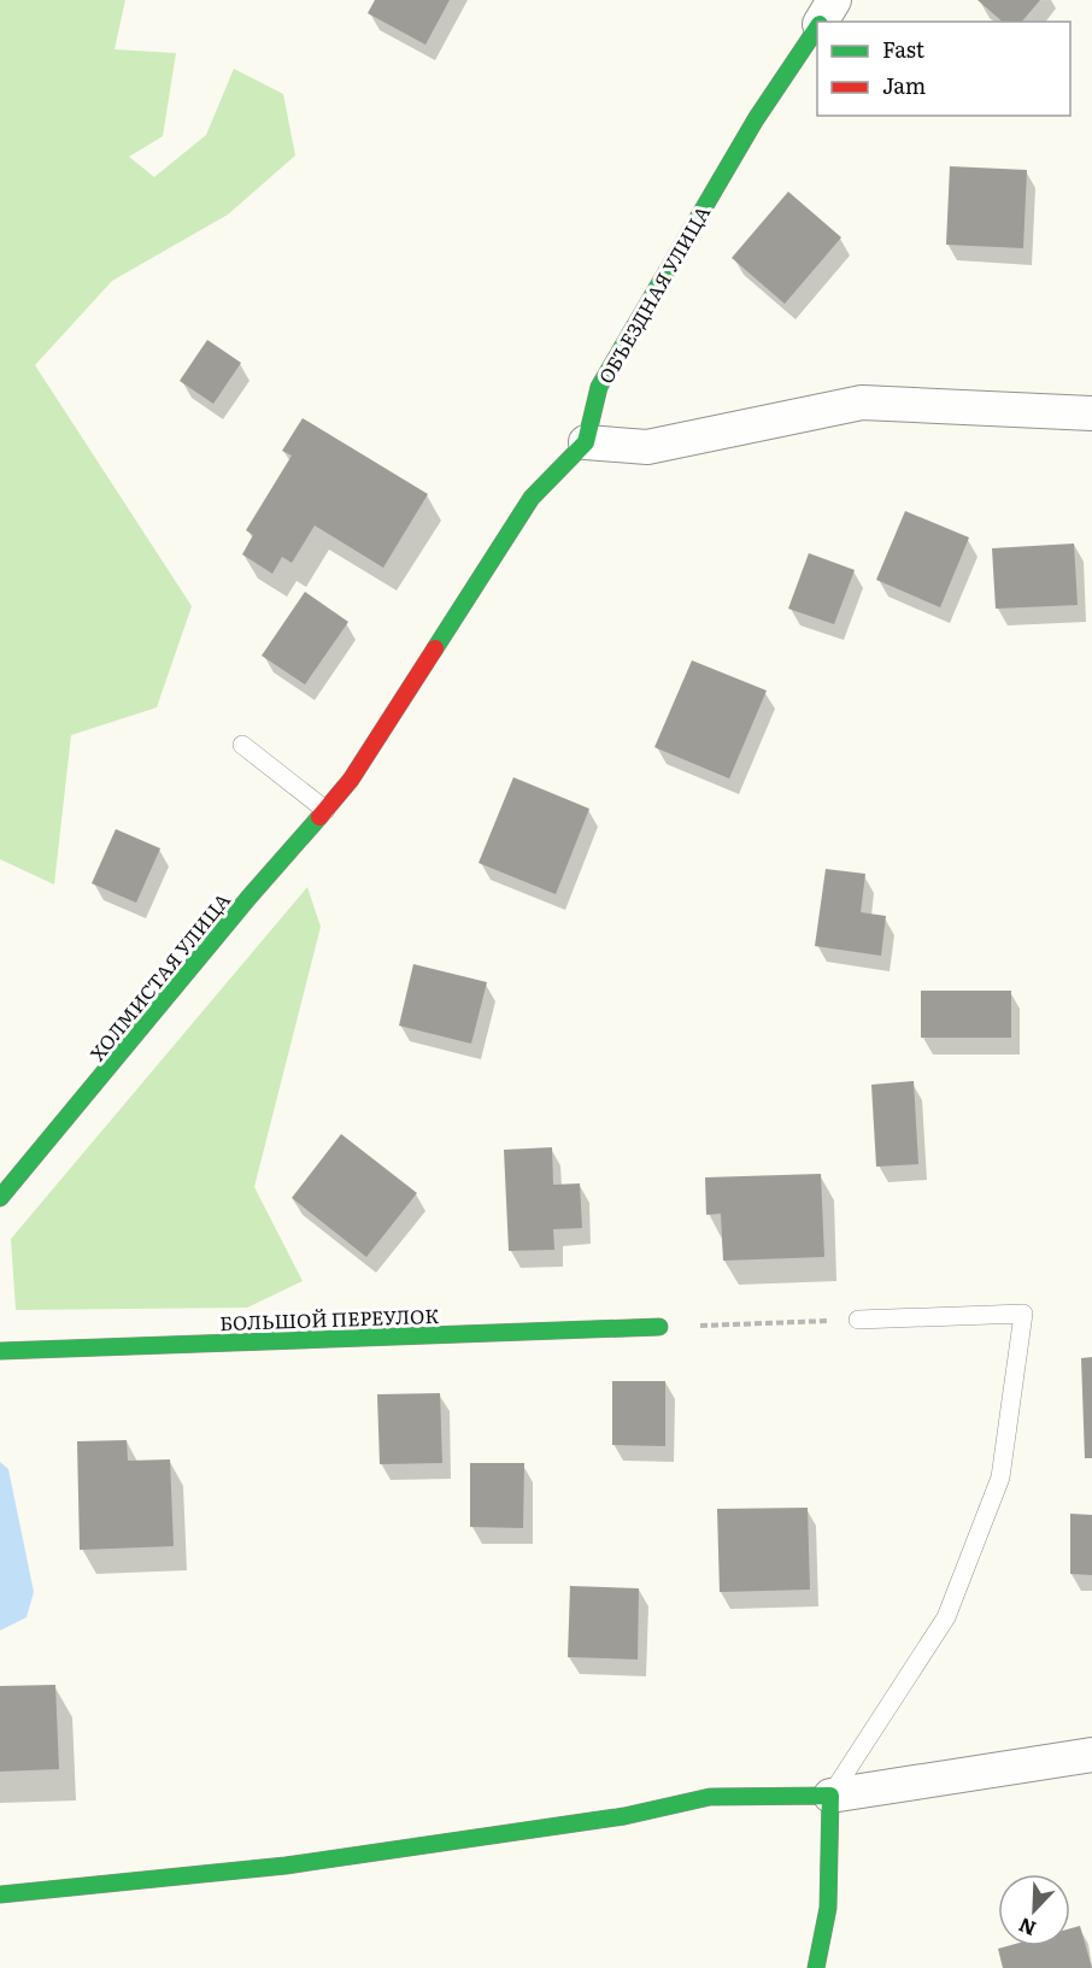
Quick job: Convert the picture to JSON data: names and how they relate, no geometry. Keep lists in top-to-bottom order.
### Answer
{
  "streets": {
    "street": ["ОБЪЕЗДНАЯ УЛИЦА", "ХОЛМИСТАЯ УЛИЦА", "БОЛЬШОЙ ПЕРЕУЛОК"]
  },
  "crossings": [
    ["ОБЪЕЗДНАЯ УЛИЦА", "ХОЛМИСТАЯ УЛИЦА"]
  ],
  "legend": ["Fast", "Jam"],
  "north": "bottom left"
}
